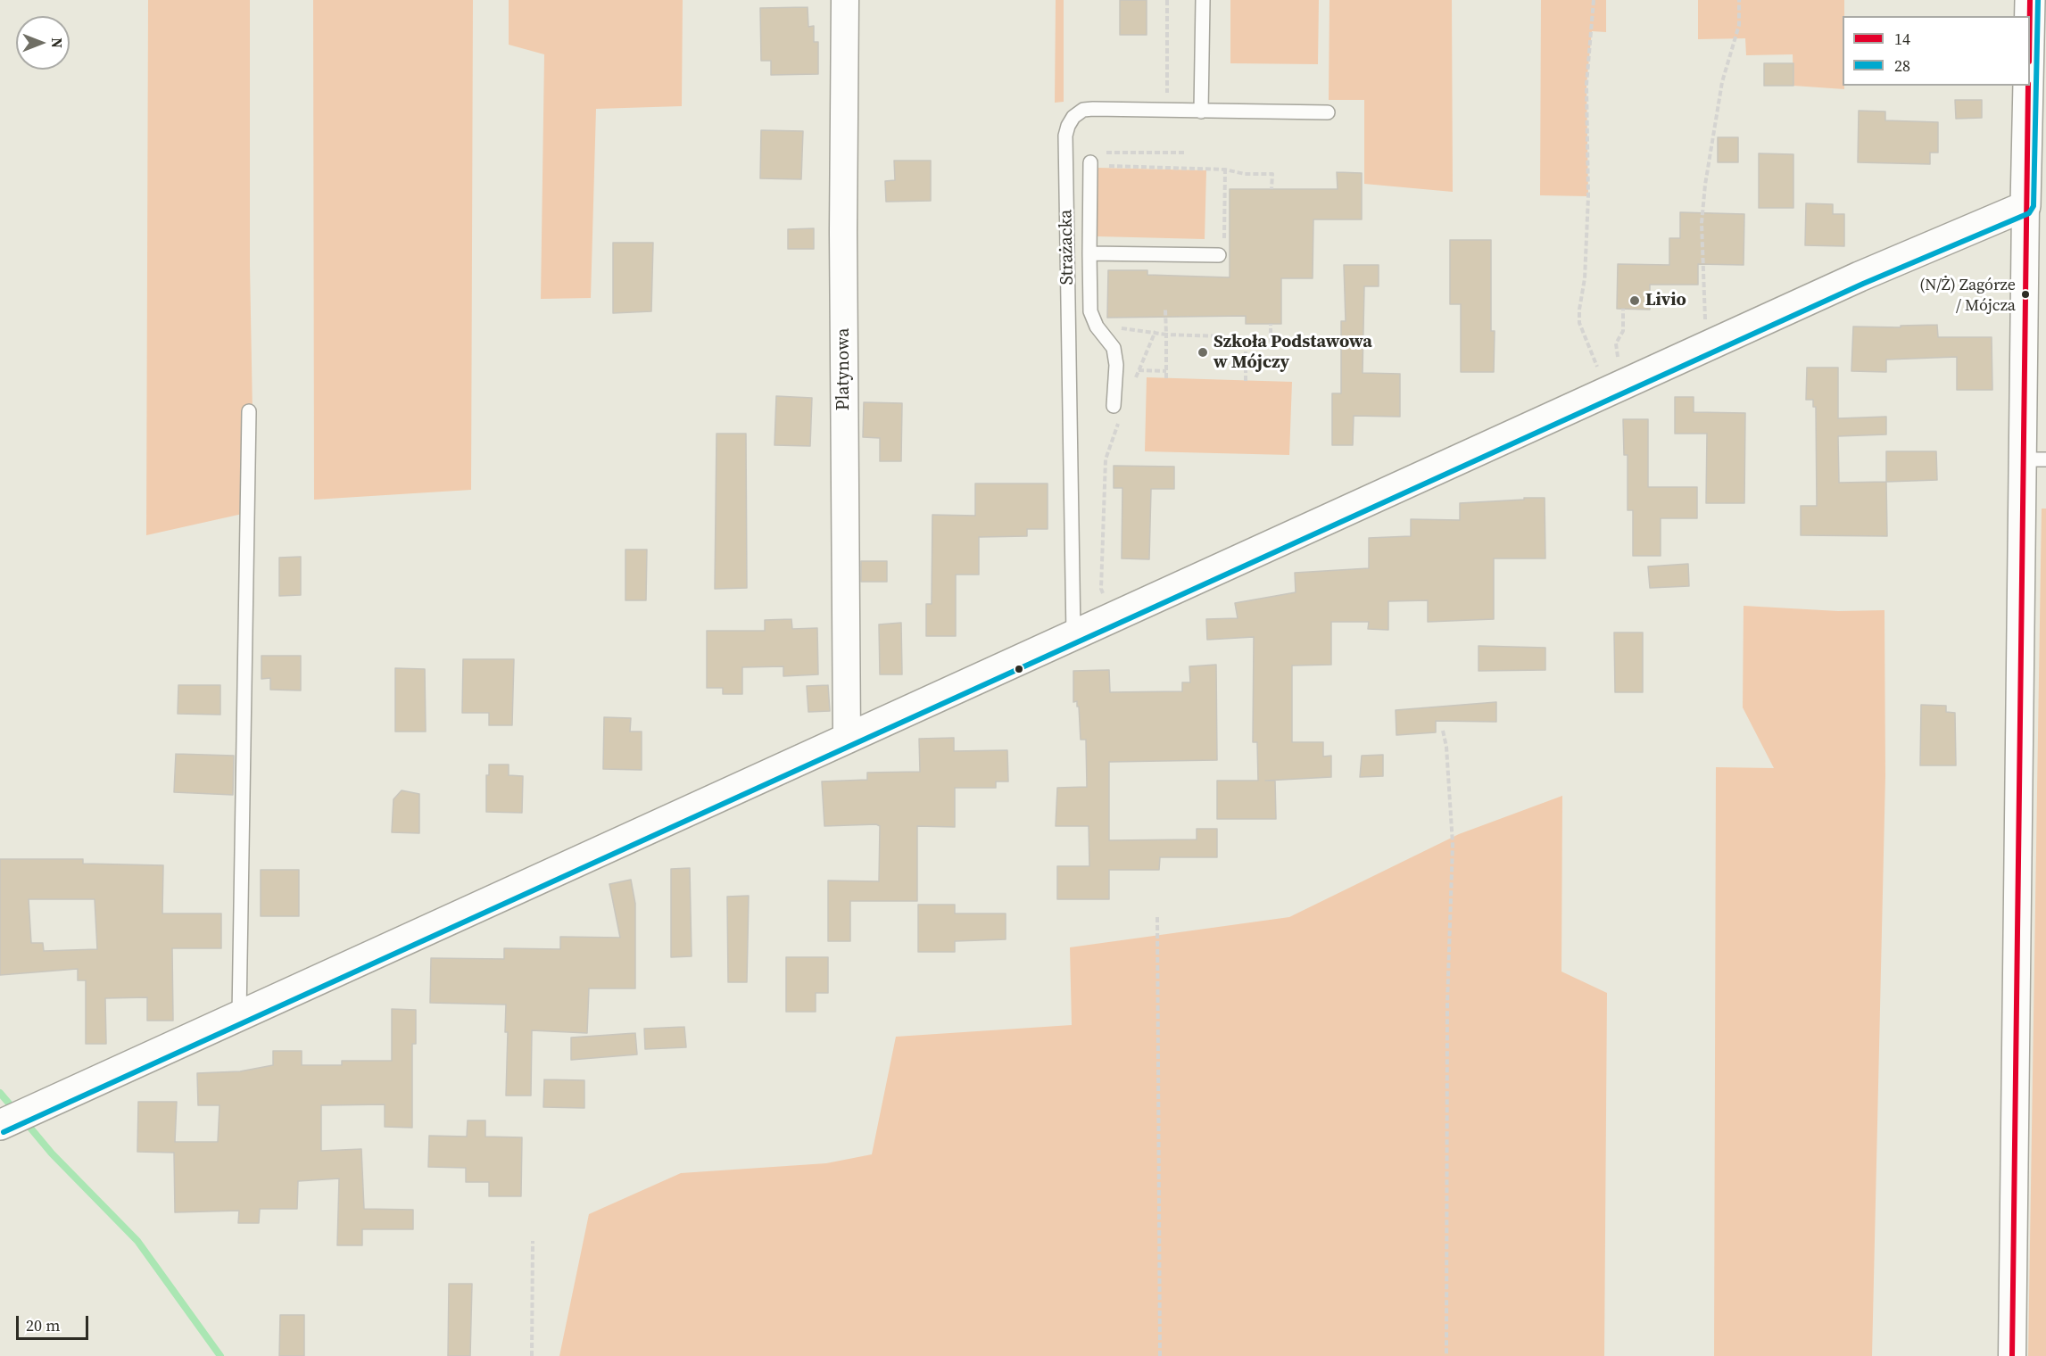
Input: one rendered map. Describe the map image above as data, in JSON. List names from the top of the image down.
{
  "streets": {
    "street": ["Platynowa"],
    "lane": ["Strażacka"]
  },
  "places": ["(N/Ż) Zagórze / Mójcza", "Livio", "Szkoła Podstawowa w Mójczy"],
  "lines": ["transit line 14", "transit line 28"],
  "legend": ["14", "28"],
  "scale_bar": "20 m",
  "north": "right"
}
